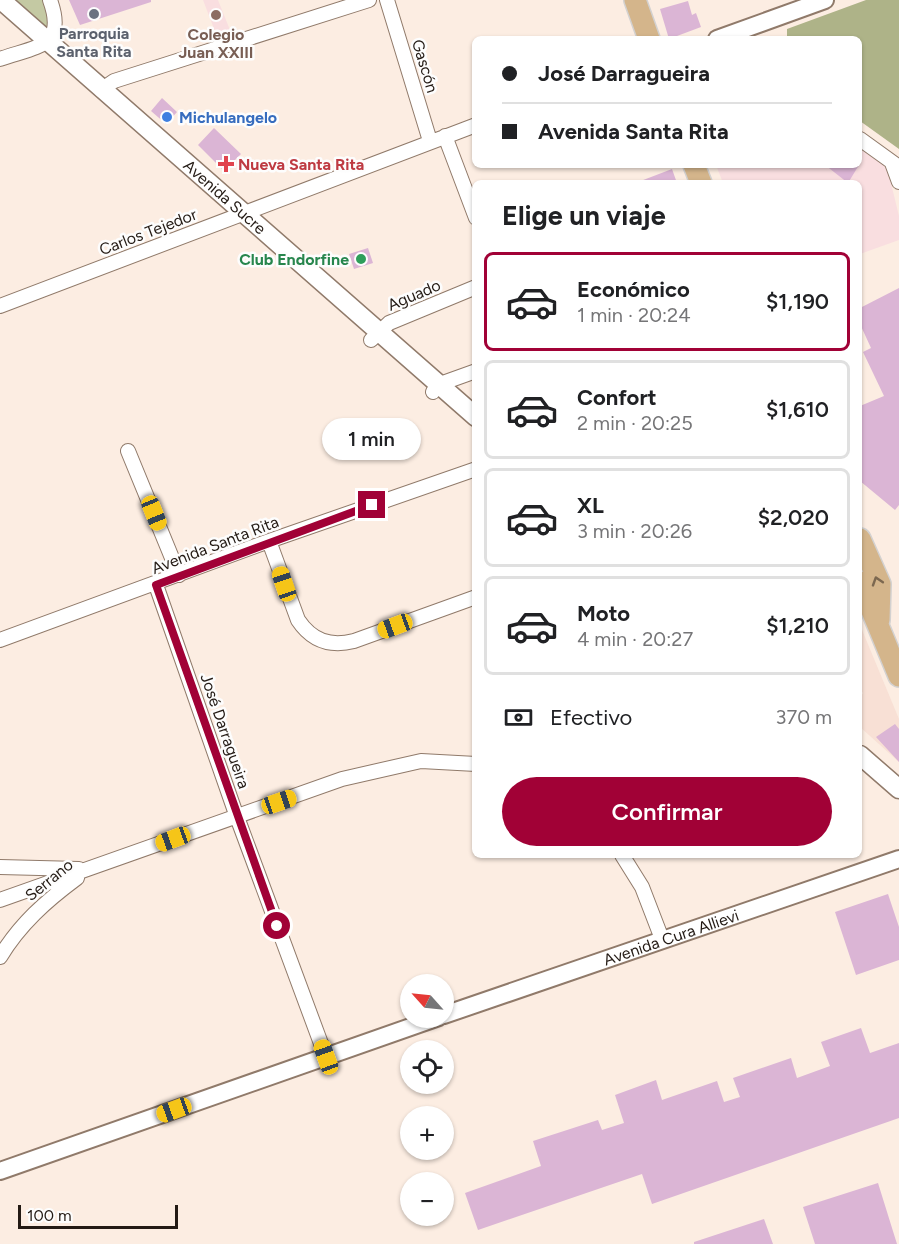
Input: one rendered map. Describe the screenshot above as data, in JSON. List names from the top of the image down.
{
  "streets": {
    "main road": ["Avenida Sucre"],
    "street": [
      "Gascón",
      "Carlos Tejedor",
      "Aguado",
      "Avenida Santa Rita",
      "José Darragueira",
      "Serrano",
      "Avenida Cura Allievi"
    ]
  },
  "crossings": [
    ["Gascón", "Carlos Tejedor"],
    ["Avenida Sucre", "Carlos Tejedor"],
    ["Avenida Sucre", "Aguado"],
    ["Avenida Santa Rita", "José Darragueira"]
  ],
  "places": {
    "other": [
      "Parroquia Santa Rita",
      "Colegio Juan XXIII",
      "Michulangelo",
      "Club Endorfine"
    ],
    "health": ["Nueva Santa Rita"]
  },
  "scale_bar": "100 m",
  "north": "top left",
  "page": {
    "banner": ["José Darragueira", "Avenida Santa Rita"],
    "heading": "Elige un viaje",
    "list": [
      {
        "name": "Económico",
        "note": "1 min · 20:24",
        "value": "$1,190"
      },
      {
        "name": "Confort",
        "note": "2 min · 20:25",
        "value": "$1,610"
      },
      {
        "name": "XL",
        "note": "3 min · 20:26",
        "value": "$2,020"
      },
      {
        "name": "Moto",
        "note": "4 min · 20:27",
        "value": "$1,210"
      }
    ],
    "bubble": "1 min",
    "pay": ["Efectivo", "370 m"],
    "buttons": "Confirmar",
    "map_buttons": ["+", "−"],
    "scale": "100 m"
  }
}
